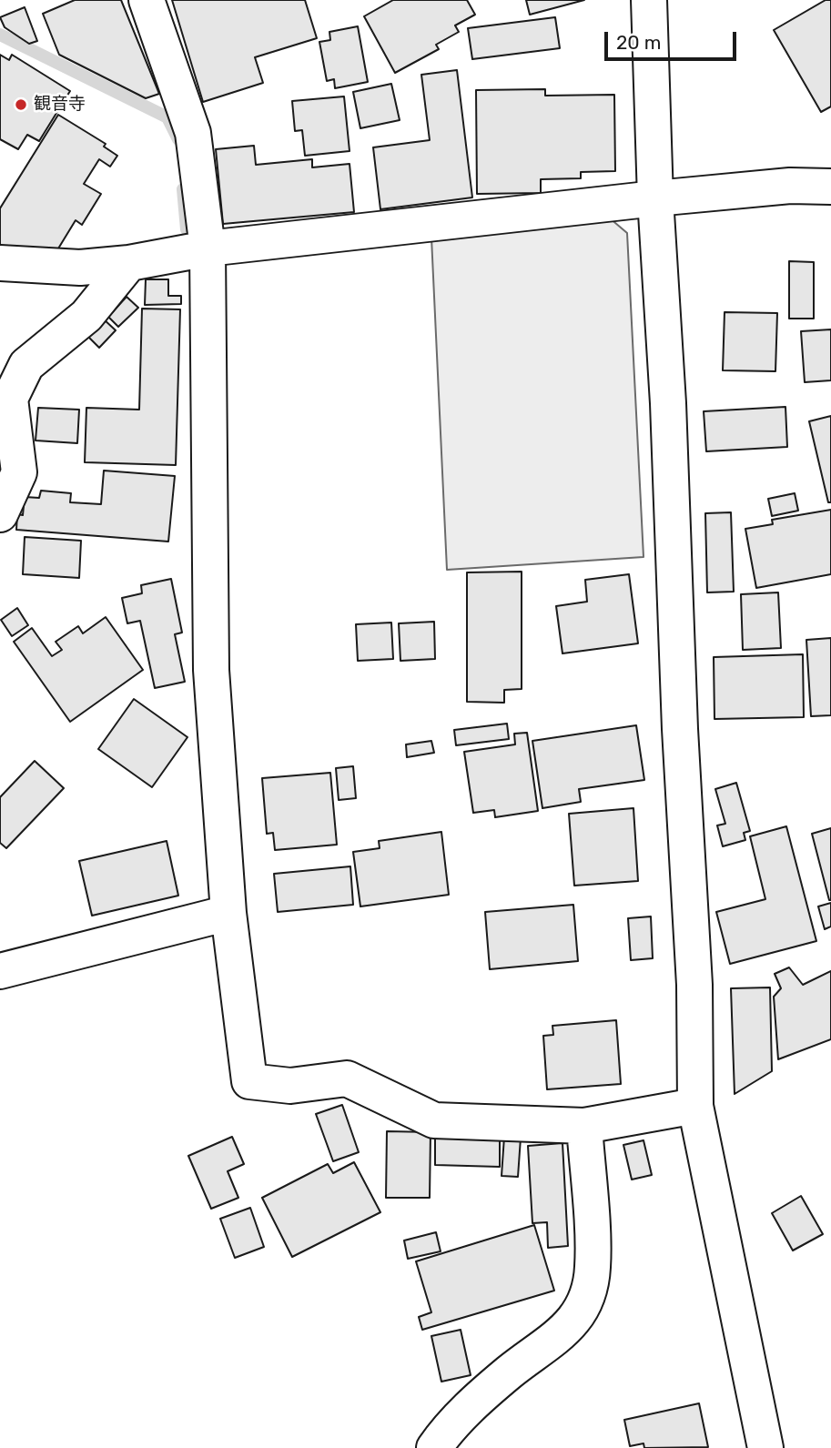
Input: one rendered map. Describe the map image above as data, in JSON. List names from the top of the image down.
{
  "places": ["観音寺"],
  "scale_bar": "20 m"
}
